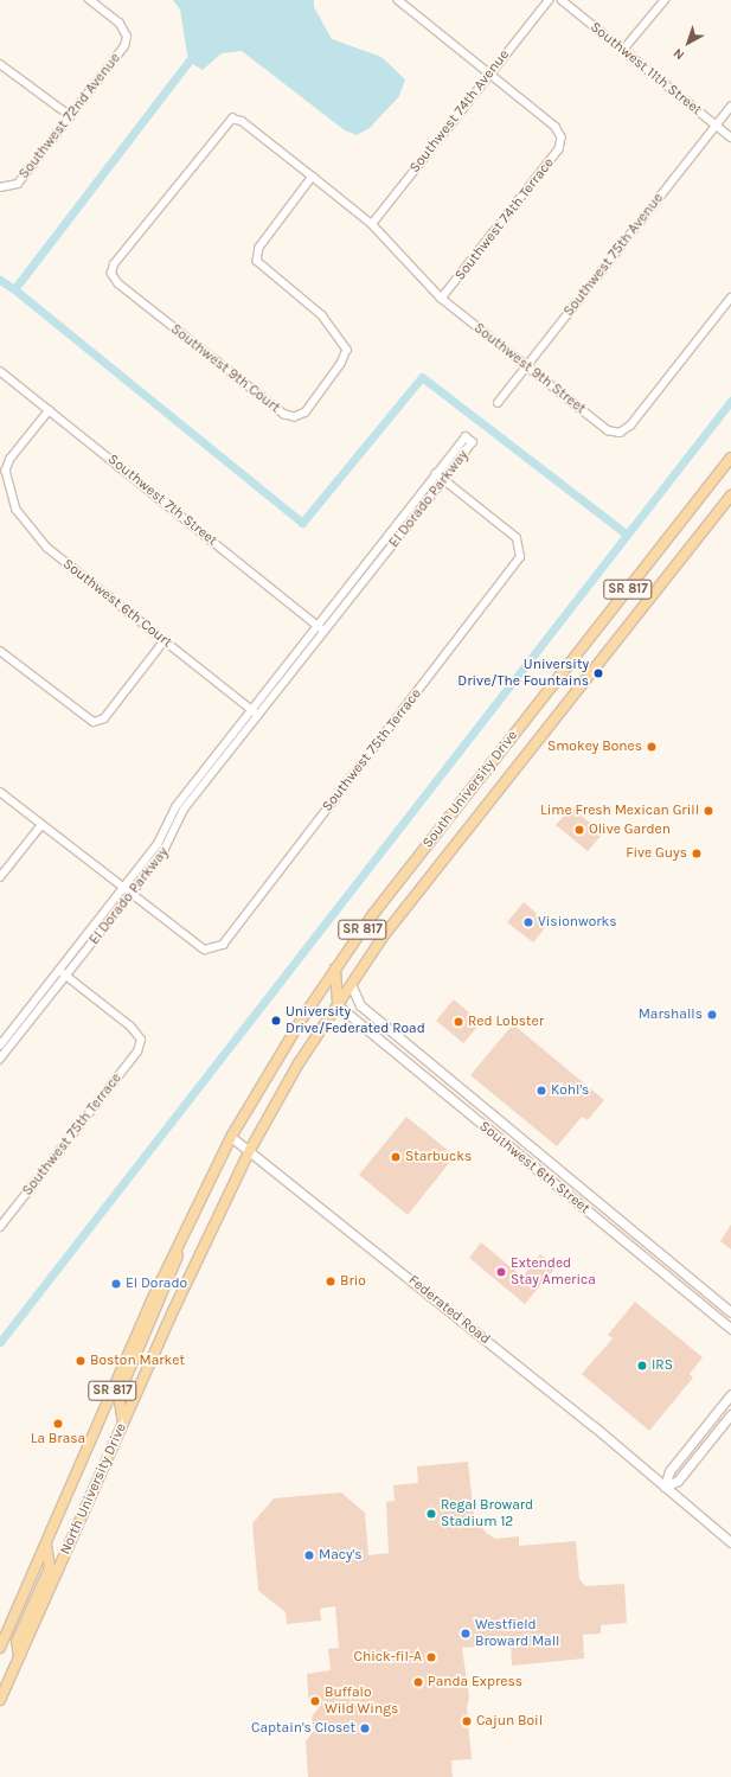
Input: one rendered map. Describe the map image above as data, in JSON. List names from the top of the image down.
{
  "streets": {
    "main road": ["SR 817", "South University Drive", "North University Drive"],
    "street": [
      "Southwest 11th Street",
      "Southwest 74th Avenue",
      "Southwest 72nd Avenue",
      "Southwest 74th Terrace",
      "Southwest 75th Avenue",
      "Southwest 9th Court",
      "Southwest 9th Street",
      "El Dorado Parkway",
      "Southwest 7th Street",
      "Southwest 6th Court",
      "Southwest 75th Terrace",
      "Southwest 6th Street",
      "Federated Road"
    ]
  },
  "crossings": [
    ["Southwest 11th Street", "Southwest 75th Avenue"],
    ["Southwest 74th Avenue", "Southwest 74th Terrace"],
    ["Southwest 74th Avenue", "Southwest 9th Street"],
    ["Southwest 74th Terrace", "Southwest 9th Street"],
    ["Southwest 75th Avenue", "Southwest 9th Street"],
    ["El Dorado Parkway", "Southwest 7th Street"],
    ["El Dorado Parkway", "Southwest 6th Court"],
    ["El Dorado Parkway", "Southwest 75th Terrace"],
    ["Southwest 7th Street", "Southwest 6th Court"],
    ["South University Drive", "Southwest 6th Street"],
    ["South University Drive", "Federated Road"],
    ["South University Drive", "North University Drive"],
    ["Federated Road", "North University Drive"]
  ],
  "places": [
    "University Drive/The Fountains",
    "Smokey Bones",
    "Lime Fresh Mexican Grill",
    "Olive Garden",
    "Five Guys",
    "Visionworks",
    "Marshalls",
    "University Drive/Federated Road",
    "Red Lobster",
    "Kohl's",
    "Starbucks",
    "Extended Stay America",
    "Brio",
    "El Dorado",
    "Boston Market",
    "IRS",
    "La Brasa",
    "Regal Broward Stadium 12",
    "Macy's",
    "Westfield Broward Mall",
    "Chick-fil-A",
    "Panda Express",
    "Buffalo Wild Wings",
    "Cajun Boil",
    "Captain's Closet"
  ],
  "north": "bottom left"
}
